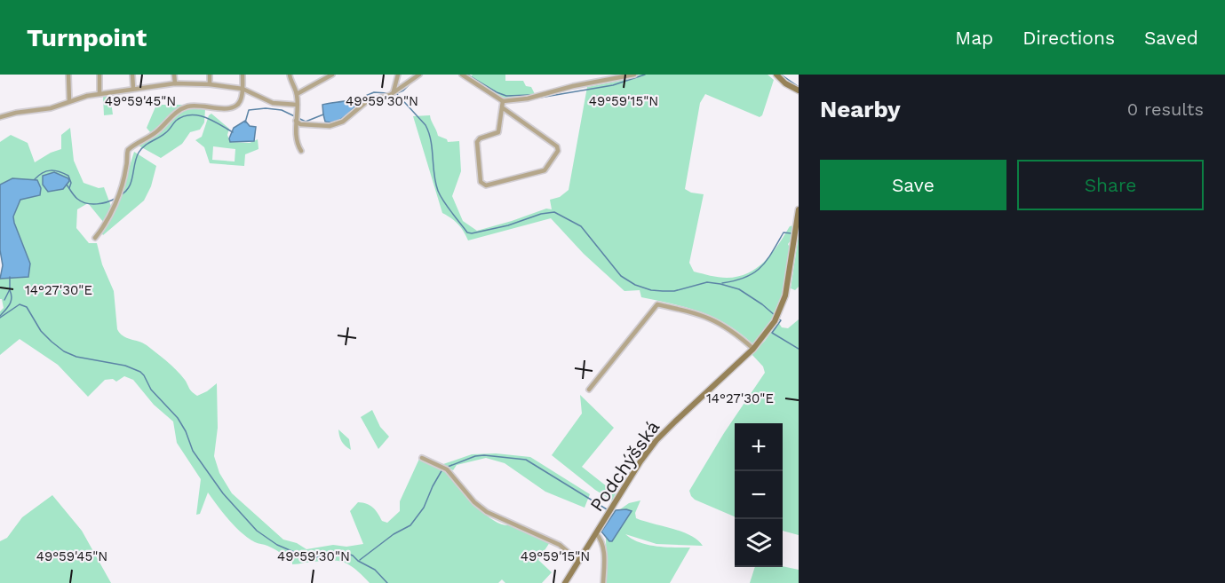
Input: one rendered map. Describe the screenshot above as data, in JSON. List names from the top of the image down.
{
  "streets": {
    "street": ["Podchýšská"]
  },
  "page": {
    "header": "Turnpoint",
    "nav": ["Map", "Directions", "Saved"],
    "heading": ["Nearby", "0 results"],
    "buttons": ["Save", "Share"],
    "map_buttons": ["+", "−"]
  },
  "coordinates": [
    "49°59'45\"N",
    "49°59'30\"N",
    "49°59'15\"N",
    "14°27'30\"E"
  ]
}
